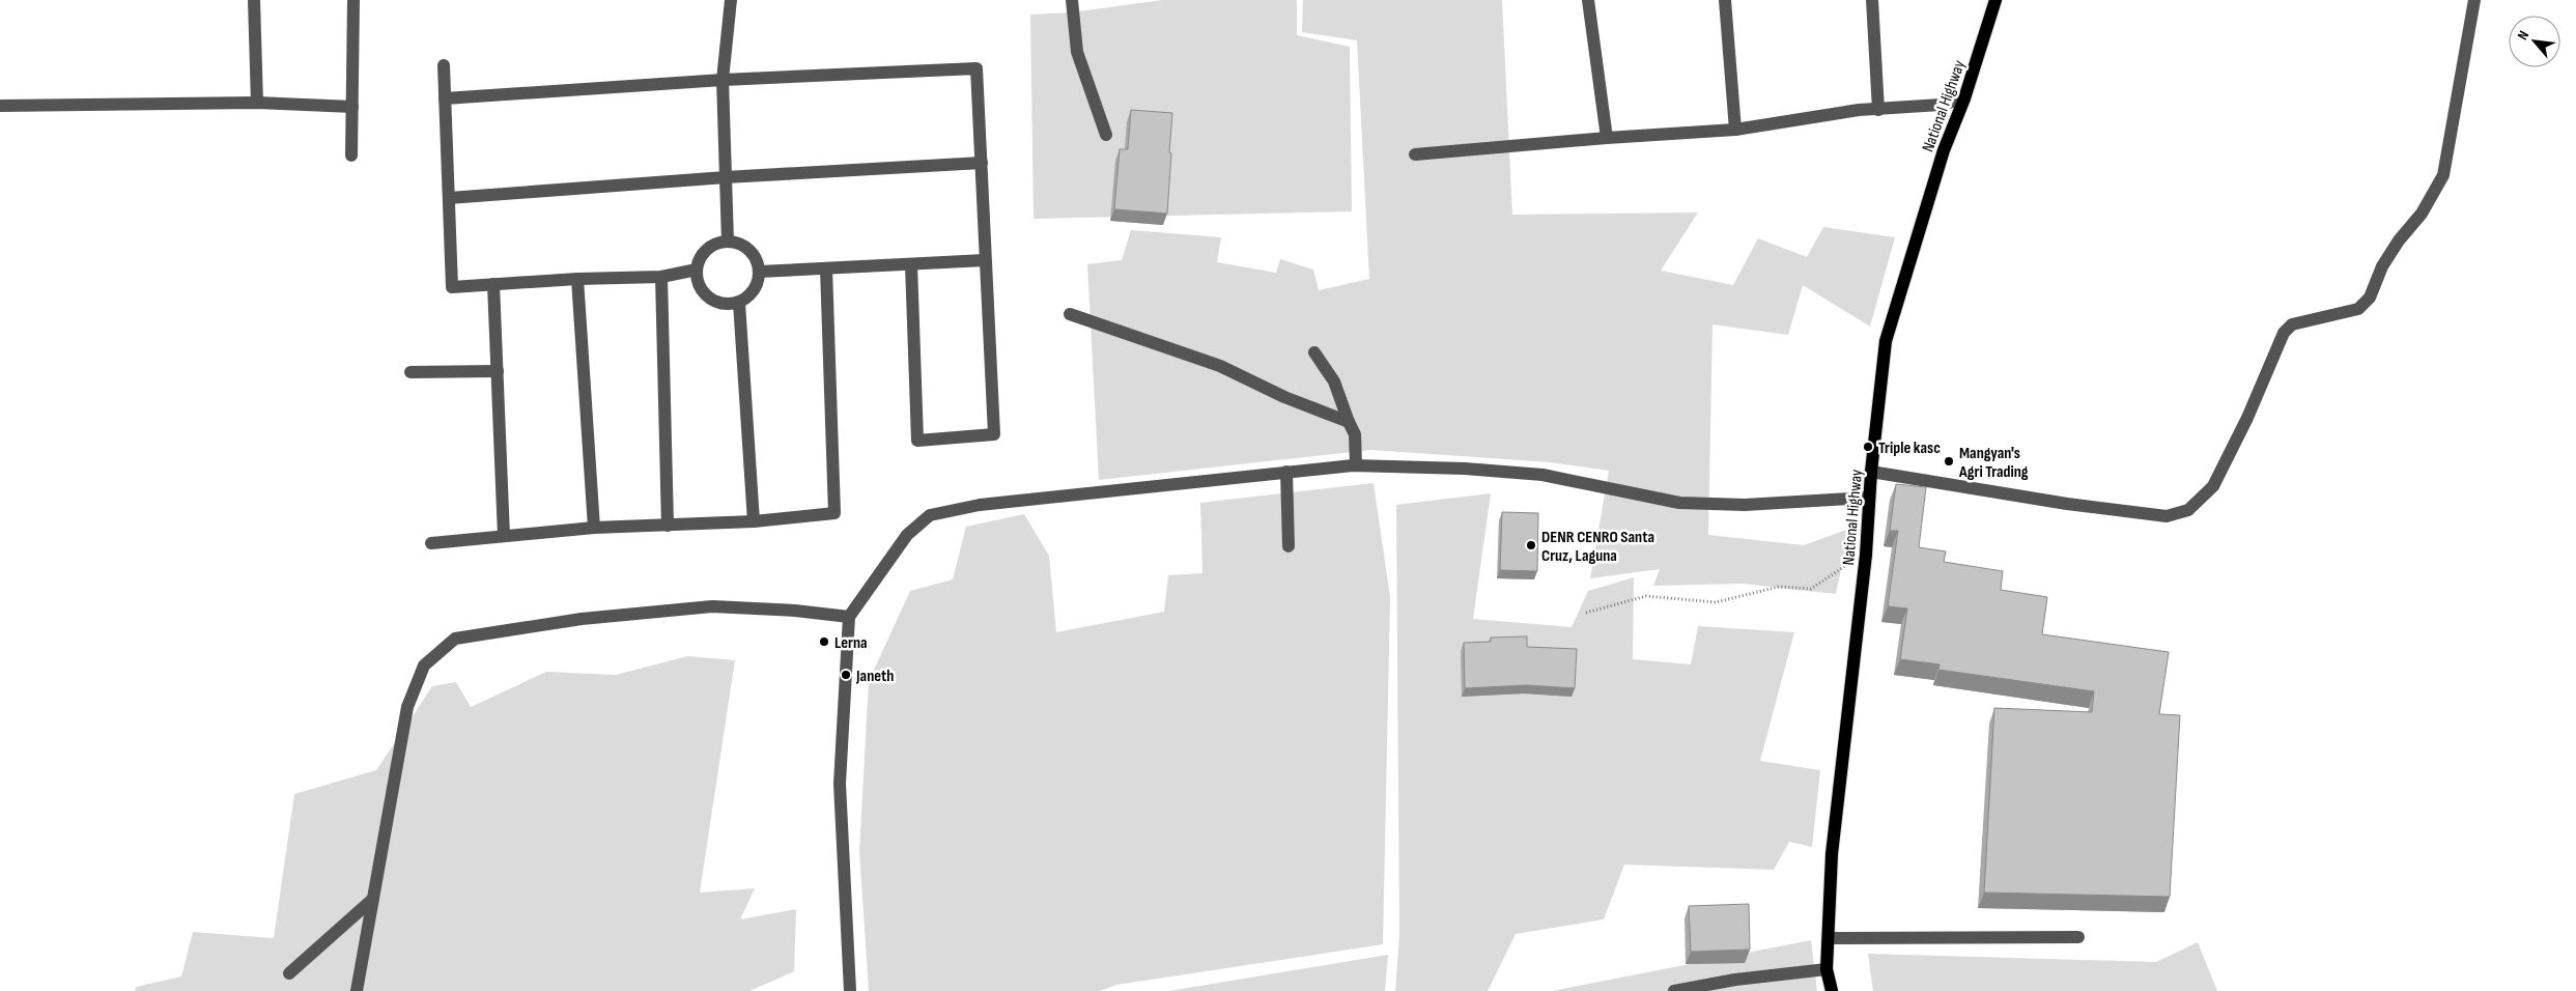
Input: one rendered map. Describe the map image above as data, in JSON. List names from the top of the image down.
{
  "streets": {
    "main road": ["National Highway"]
  },
  "places": [
    "Triple kasc",
    "Mangyan's Agri Trading",
    "DENR CENRO Santa Cruz, Laguna",
    "Lerna",
    "Janeth"
  ],
  "north": "top left"
}
